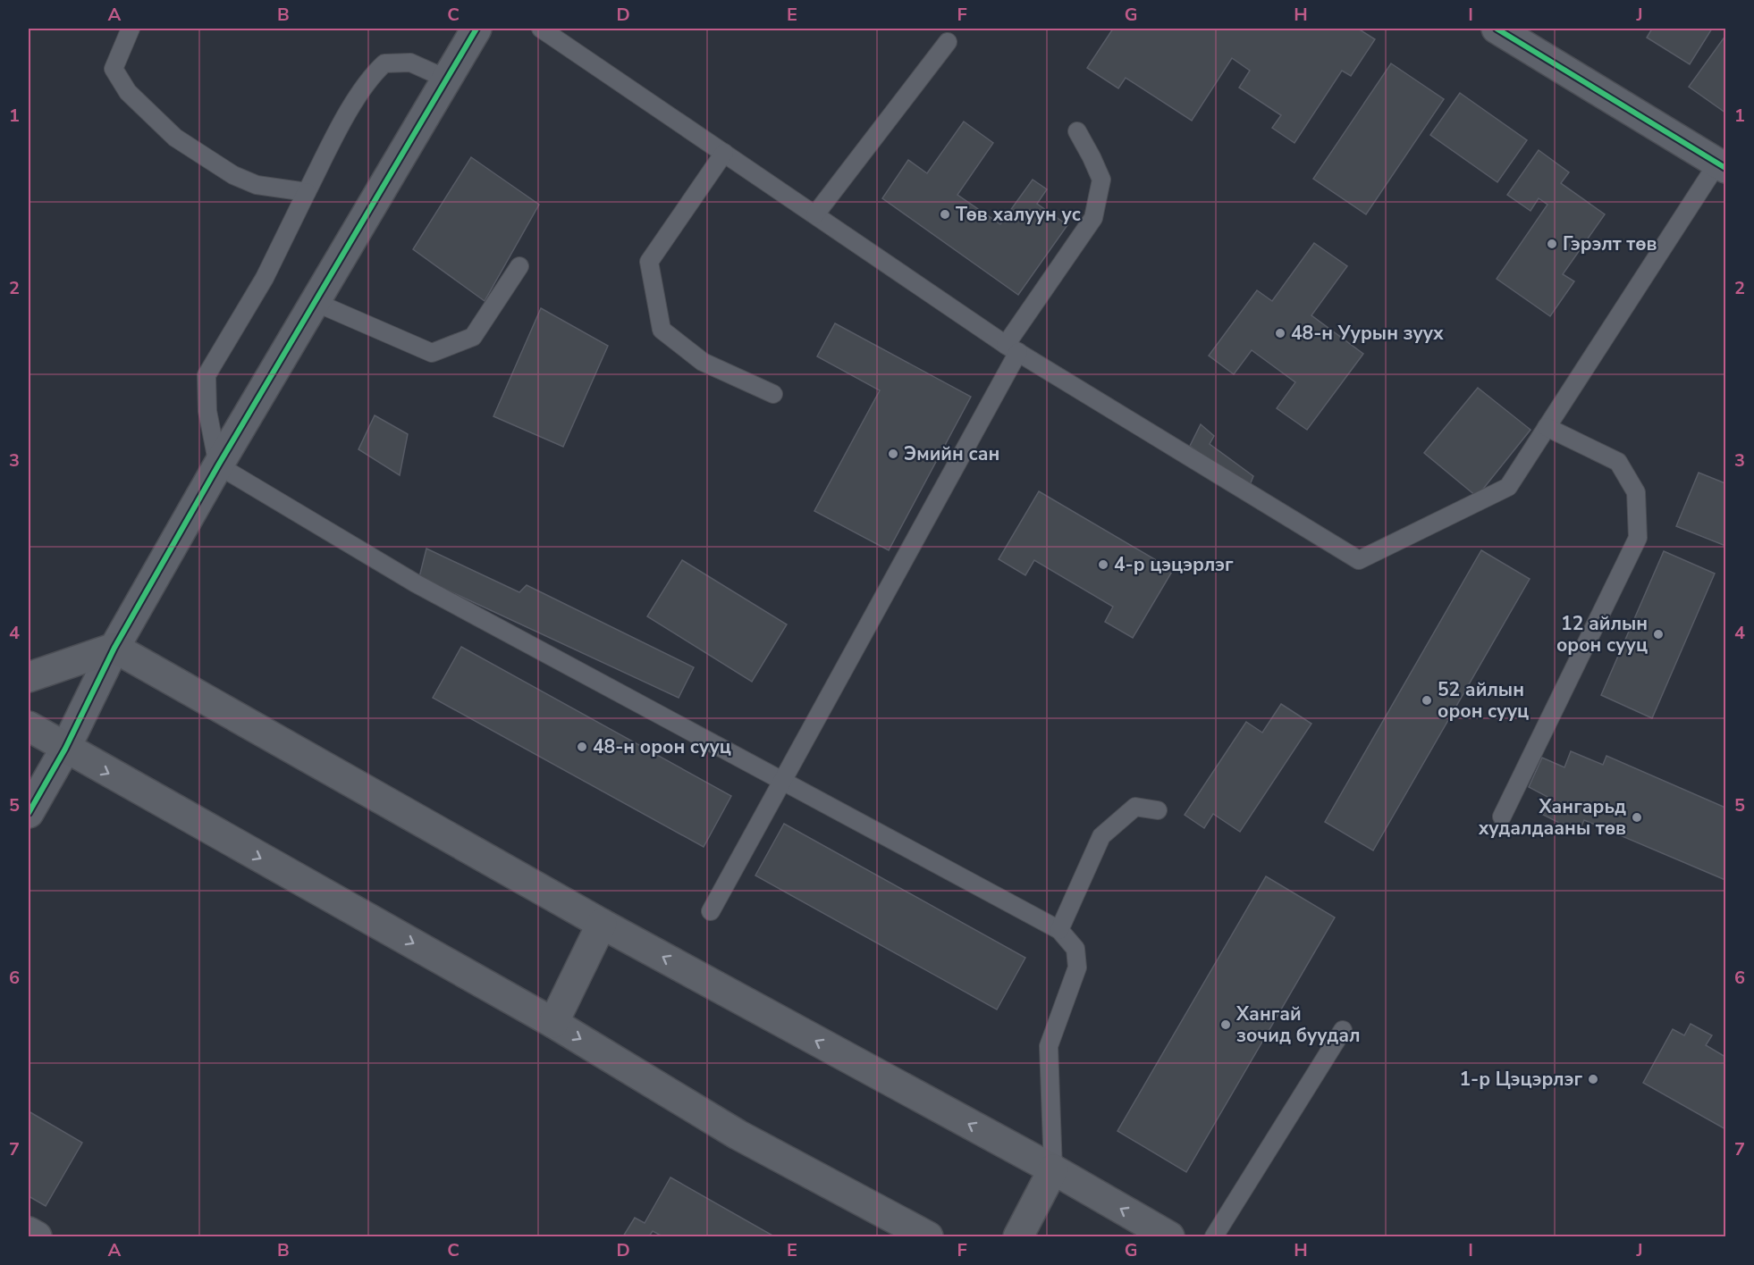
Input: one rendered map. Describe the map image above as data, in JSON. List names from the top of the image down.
{
  "places": [
    "Төв халуун ус",
    "Гэрэлт төв",
    "48-н Уурын зуух",
    "Эмийн сан",
    "4-р цэцэрлэг",
    "12 айлын орон сууц",
    "52 айлын орон сууц",
    "48-н орон сууц",
    "Хангарьд худалдааны төв",
    "Хангай зочид буудал",
    "1-р Цэцэрлэг"
  ],
  "grid": {
    "columns": [
      "A",
      "B",
      "C",
      "D",
      "E",
      "F",
      "G",
      "H",
      "I",
      "J"
    ],
    "rows": [
      "1",
      "2",
      "3",
      "4",
      "5",
      "6",
      "7"
    ]
  }
}
